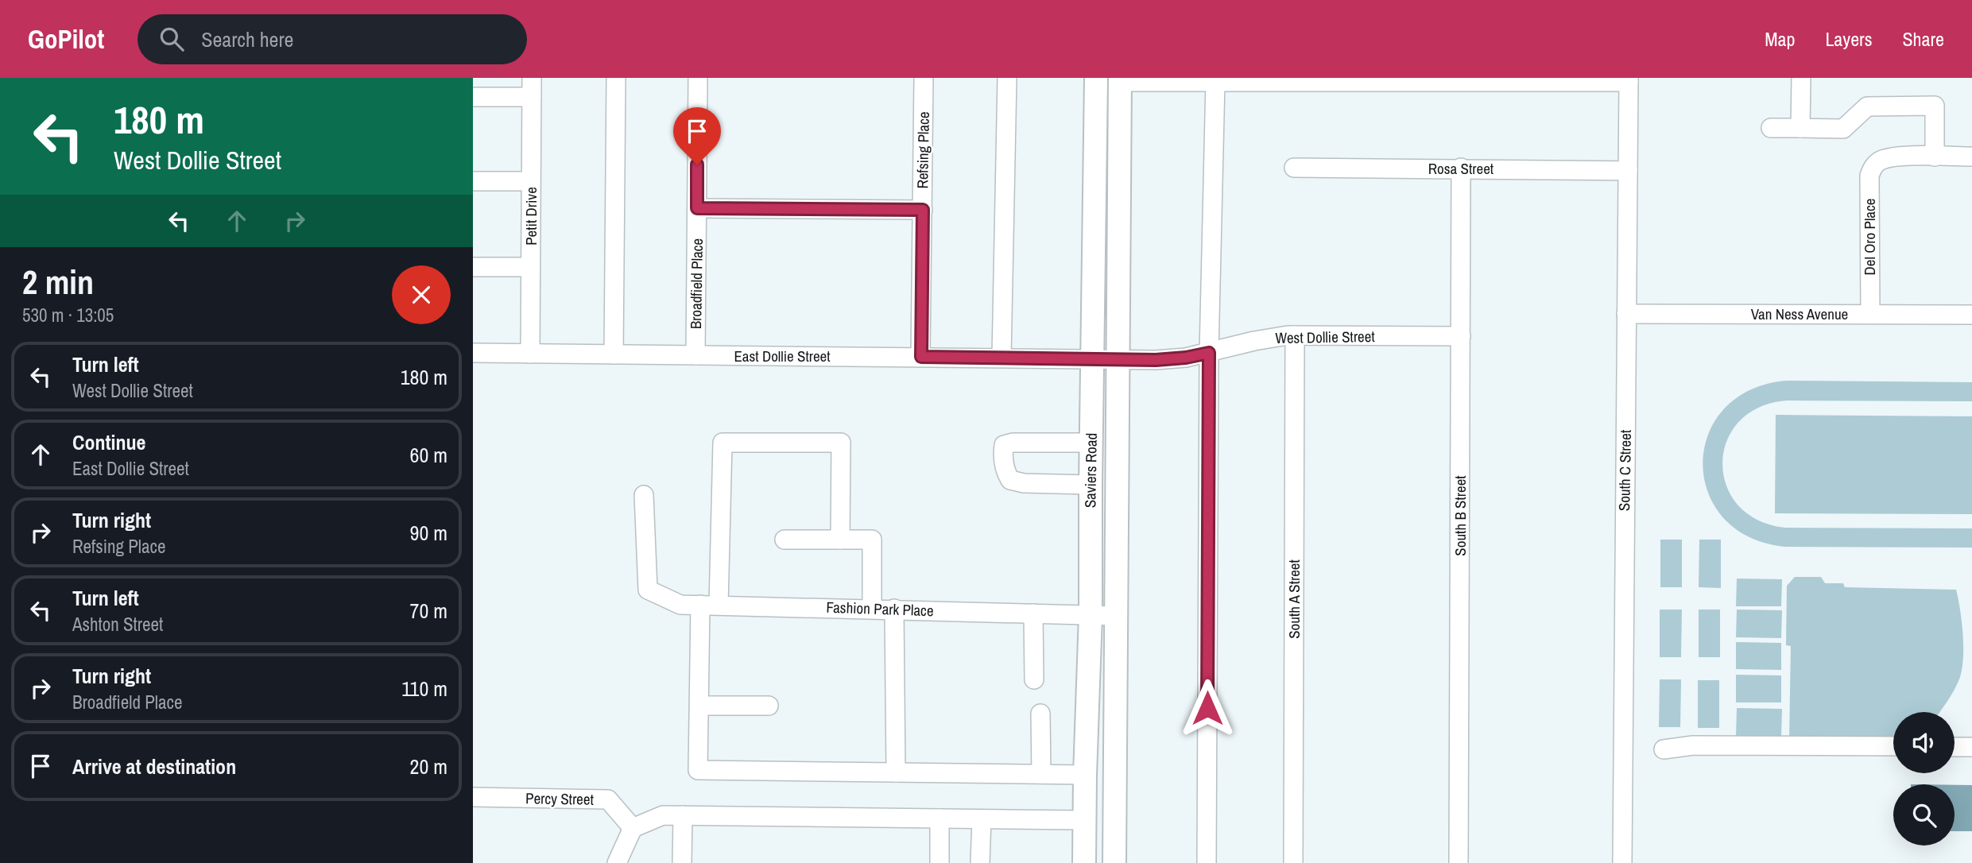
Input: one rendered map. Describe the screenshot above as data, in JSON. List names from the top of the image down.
{
  "streets": {
    "main road": ["Saviers Road"],
    "street": [
      "Refsing Place",
      "Rosa Street",
      "Petit Drive",
      "Del Oro Place",
      "Broadfield Place",
      "Van Ness Avenue",
      "West Dollie Street",
      "East Dollie Street",
      "South C Street",
      "South B Street",
      "South A Street",
      "Fashion Park Place",
      "Percy Street"
    ]
  },
  "crossings": [
    ["Refsing Place", "East Dollie Street"],
    ["Rosa Street", "South C Street"],
    ["Rosa Street", "South B Street"],
    ["Petit Drive", "East Dollie Street"],
    ["Del Oro Place", "Van Ness Avenue"],
    ["Broadfield Place", "East Dollie Street"],
    ["Van Ness Avenue", "South C Street"],
    ["West Dollie Street", "East Dollie Street"],
    ["West Dollie Street", "Saviers Road"],
    ["West Dollie Street", "South B Street"],
    ["West Dollie Street", "South A Street"],
    ["East Dollie Street", "Saviers Road"],
    ["Saviers Road", "Fashion Park Place"]
  ],
  "page": {
    "header": "GoPilot",
    "search": "Search here",
    "nav": ["Map", "Layers", "Share"],
    "turn": ["180 m", "West Dollie Street"],
    "heading": ["2 min", "530 m · 13:05"],
    "list": [
      {
        "name": "Turn left",
        "note": "West Dollie Street",
        "value": "180 m"
      },
      {
        "name": "Continue",
        "note": "East Dollie Street",
        "value": "60 m"
      },
      {
        "name": "Turn right",
        "note": "Refsing Place",
        "value": "90 m"
      },
      {
        "name": "Turn left",
        "note": "Ashton Street",
        "value": "70 m"
      },
      {
        "name": "Turn right",
        "note": "Broadfield Place",
        "value": "110 m"
      },
      {
        "name": "Arrive at destination",
        "value": "20 m"
      }
    ]
  }
}
